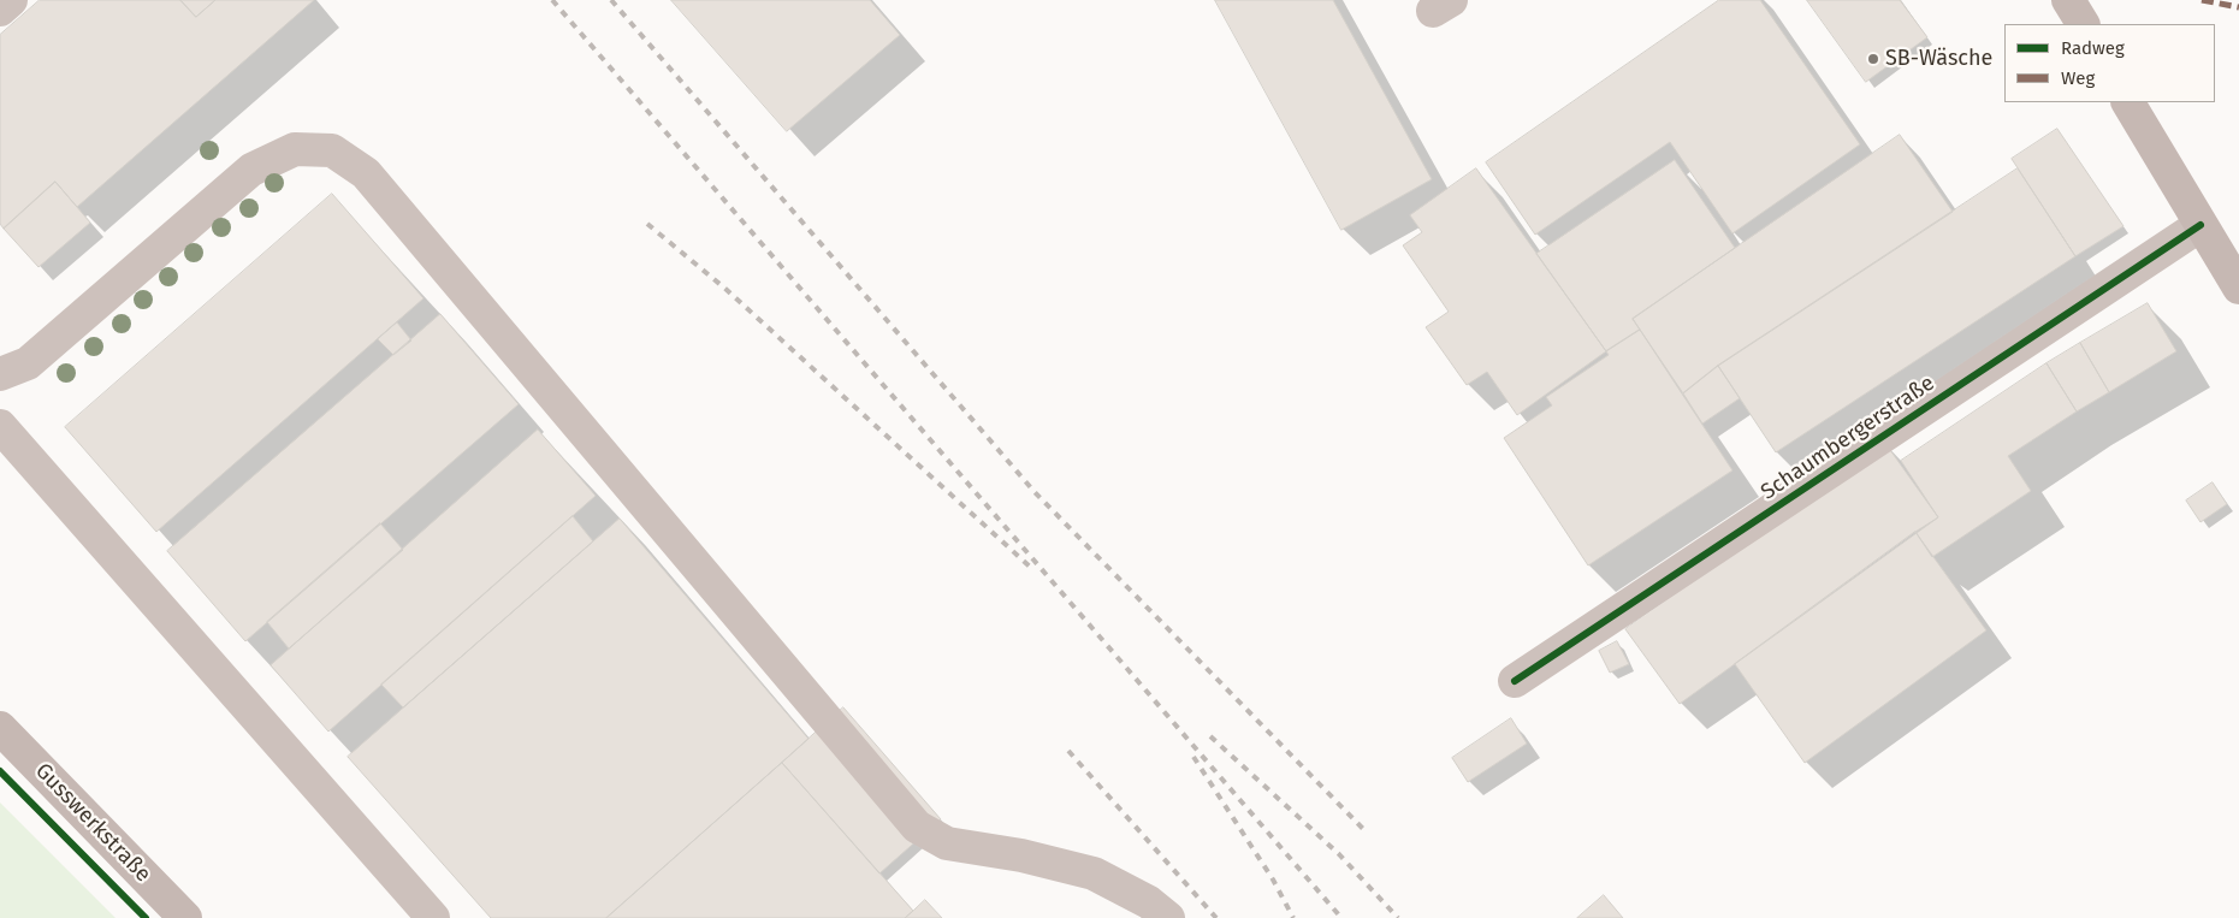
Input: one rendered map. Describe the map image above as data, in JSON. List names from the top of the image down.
{
  "streets": {
    "main road": ["Gusswerkstraße"],
    "street": ["Schaumbergerstraße"]
  },
  "places": ["SB-Wäsche"],
  "legend": ["Radweg", "Weg"]
}
